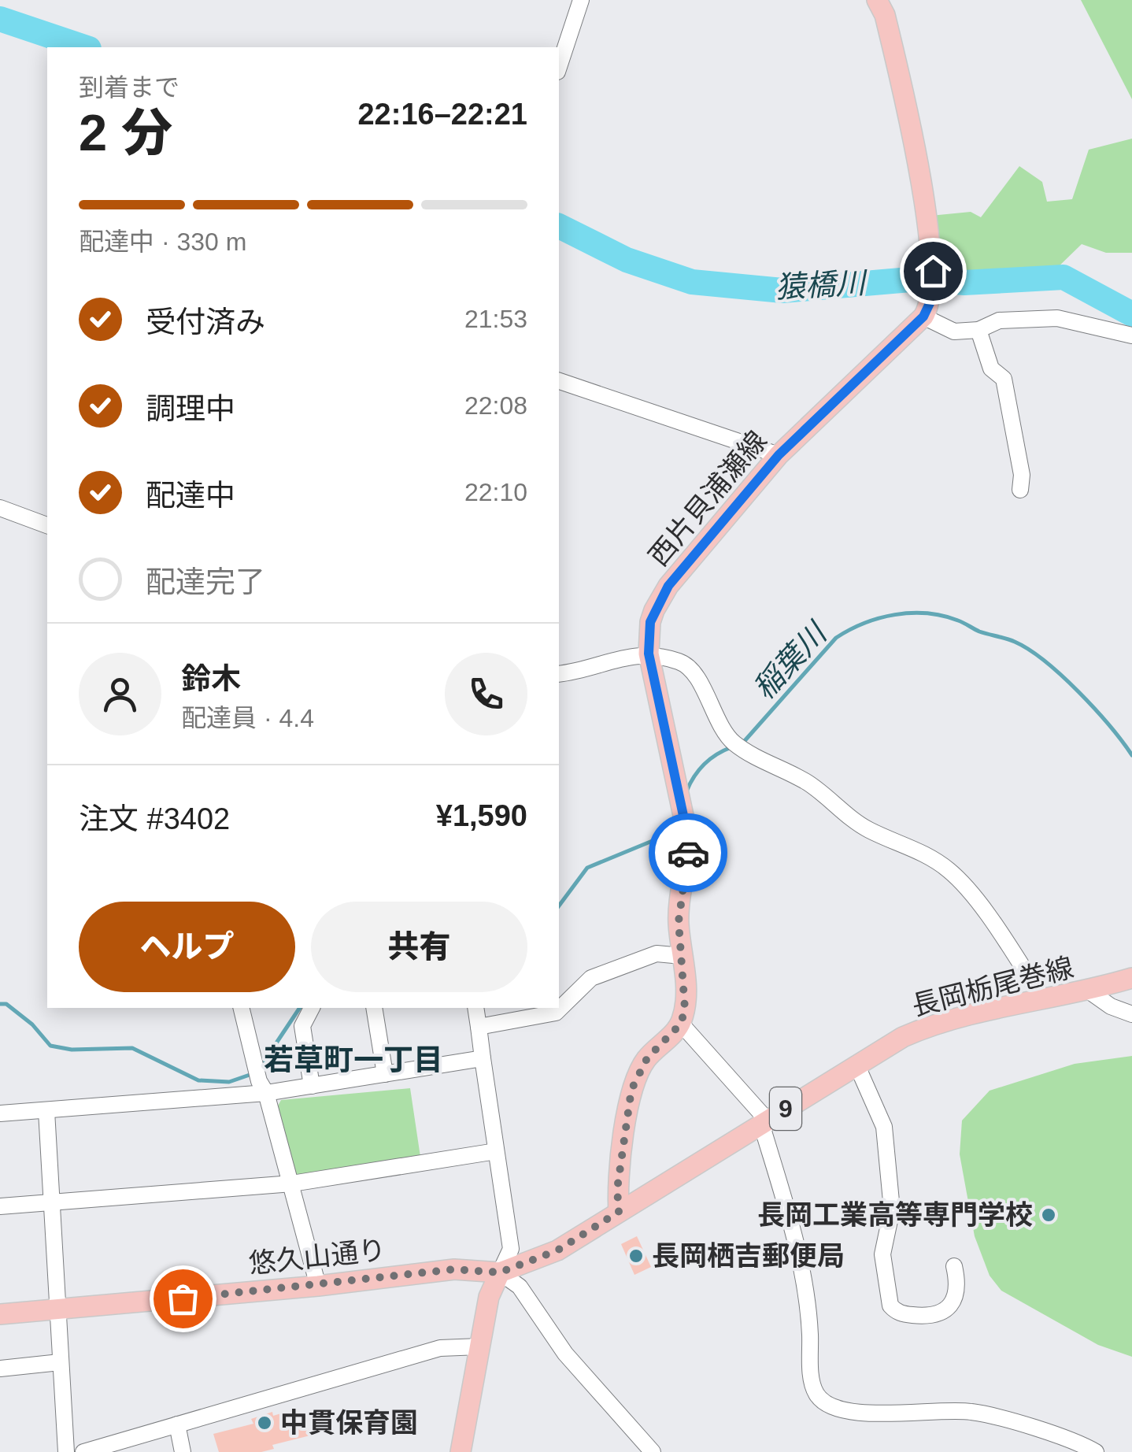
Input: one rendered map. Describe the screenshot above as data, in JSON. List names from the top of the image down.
{
  "streets": {
    "main road": [
      "西片貝浦瀬線",
      "長岡栃尾巻線",
      "9",
      "悠久山通り"
    ]
  },
  "crossings": [
    ["長岡栃尾巻線", "悠久山通り"]
  ],
  "districts": ["若草町一丁目"],
  "water": ["猿橋川", "稲葉川"],
  "places": ["長岡工業高等専門学校", "長岡栖吉郵便局", "中貫保育園"],
  "page": {
    "heading": ["2 分", "到着まで", "22:16–22:21"],
    "panel": [
      "鈴木",
      "配達員 · 4.4",
      "注文 #3402",
      "¥1,590"
    ],
    "bar": "配達中 · 330 m",
    "list": [
      ["受付済み", "21:53"],
      ["調理中", "22:08"],
      ["配達中", "22:10"],
      "配達完了"
    ],
    "buttons": ["ヘルプ", "共有"]
  }
}
